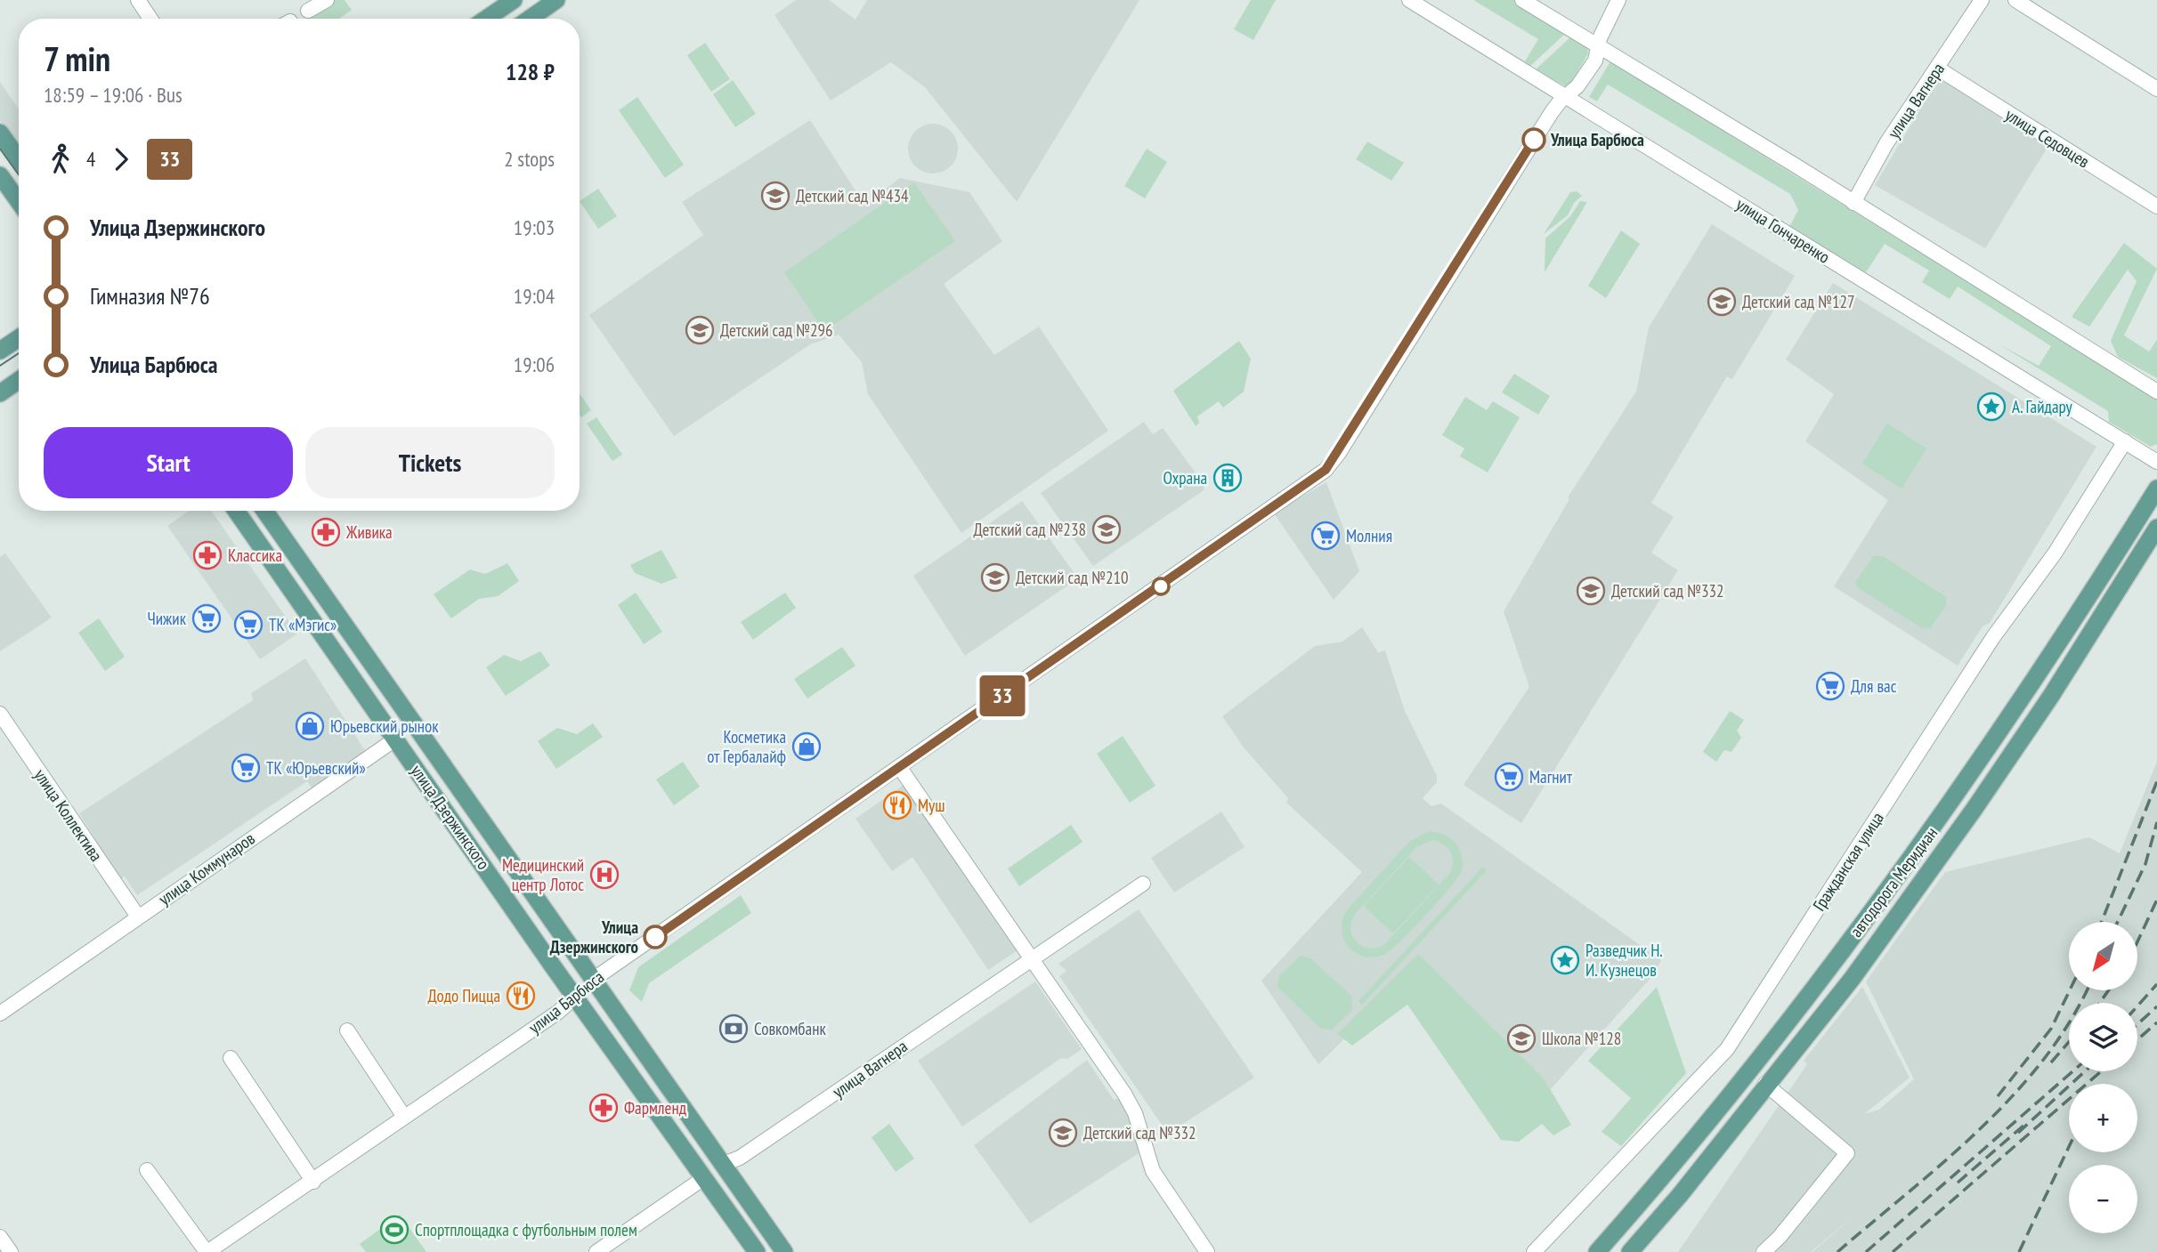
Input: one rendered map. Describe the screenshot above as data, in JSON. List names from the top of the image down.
{
  "streets": {
    "main road": [
      "улица Вагнера",
      "улица Дзержинского",
      "улица Коммунаров",
      "автодорога Меридиан",
      "улица Барбюса"
    ],
    "street": [
      "улица Седовцев",
      "улица Гончаренко",
      "улица Коллектива",
      "Гражданская улица"
    ]
  },
  "crossings": [
    ["улица Вагнера", "улица Седовцев"],
    ["улица Вагнера", "улица Дзержинского"],
    ["улица Гончаренко", "Гражданская улица"],
    ["улица Гончаренко", "улица Барбюса"],
    ["улица Коллектива", "улица Коммунаров"],
    ["улица Дзержинского", "улица Коммунаров"],
    ["улица Дзержинского", "улица Барбюса"]
  ],
  "places": {
    "other": ["Улица Барбюса", "Улица Дзержинского"],
    "school or university": [
      "Детский сад №434",
      "Детский сад №127",
      "Детский сад №296",
      "Детский сад №238",
      "Детский сад №210",
      "Детский сад №332",
      "Школа №128",
      "Детский cад №332"
    ],
    "place": ["А. Гайдару", "Разведчик Н. И. Кузнецов"],
    "building": ["Охрана"],
    "pharmacy": ["Живика", "Классика", "Фармленд"],
    "supermarket": [
      "Молния",
      "Чижик",
      "ТК «Мэгис»",
      "Для вас",
      "ТК «Юрьевский»",
      "Магнит"
    ],
    "shop": ["Юрьевский рынок", "Косметика от Гербалайф"],
    "restaurant": ["Муш", "Додо Пицца"],
    "hospital": ["Медицинский центр Лотос"],
    "bank": ["Совкомбанк"],
    "sports": ["Спортплощадка с футбольным полем"]
  },
  "lines": ["bus line 33"],
  "north": "bottom left",
  "page": {
    "on_map": "33",
    "heading": ["7 min", "18:59 – 19:06 · Bus", "128 ₽"],
    "legs": ["4", "33", "2 stops"],
    "list": [
      {
        "name": "Улица Дзержинского",
        "value": "19:03"
      },
      {
        "name": "Гимназия №76",
        "value": "19:04"
      },
      {
        "name": "Улица Барбюса",
        "value": "19:06"
      }
    ],
    "buttons": ["Start", "Tickets"],
    "map_buttons": ["+", "−"]
  }
}
